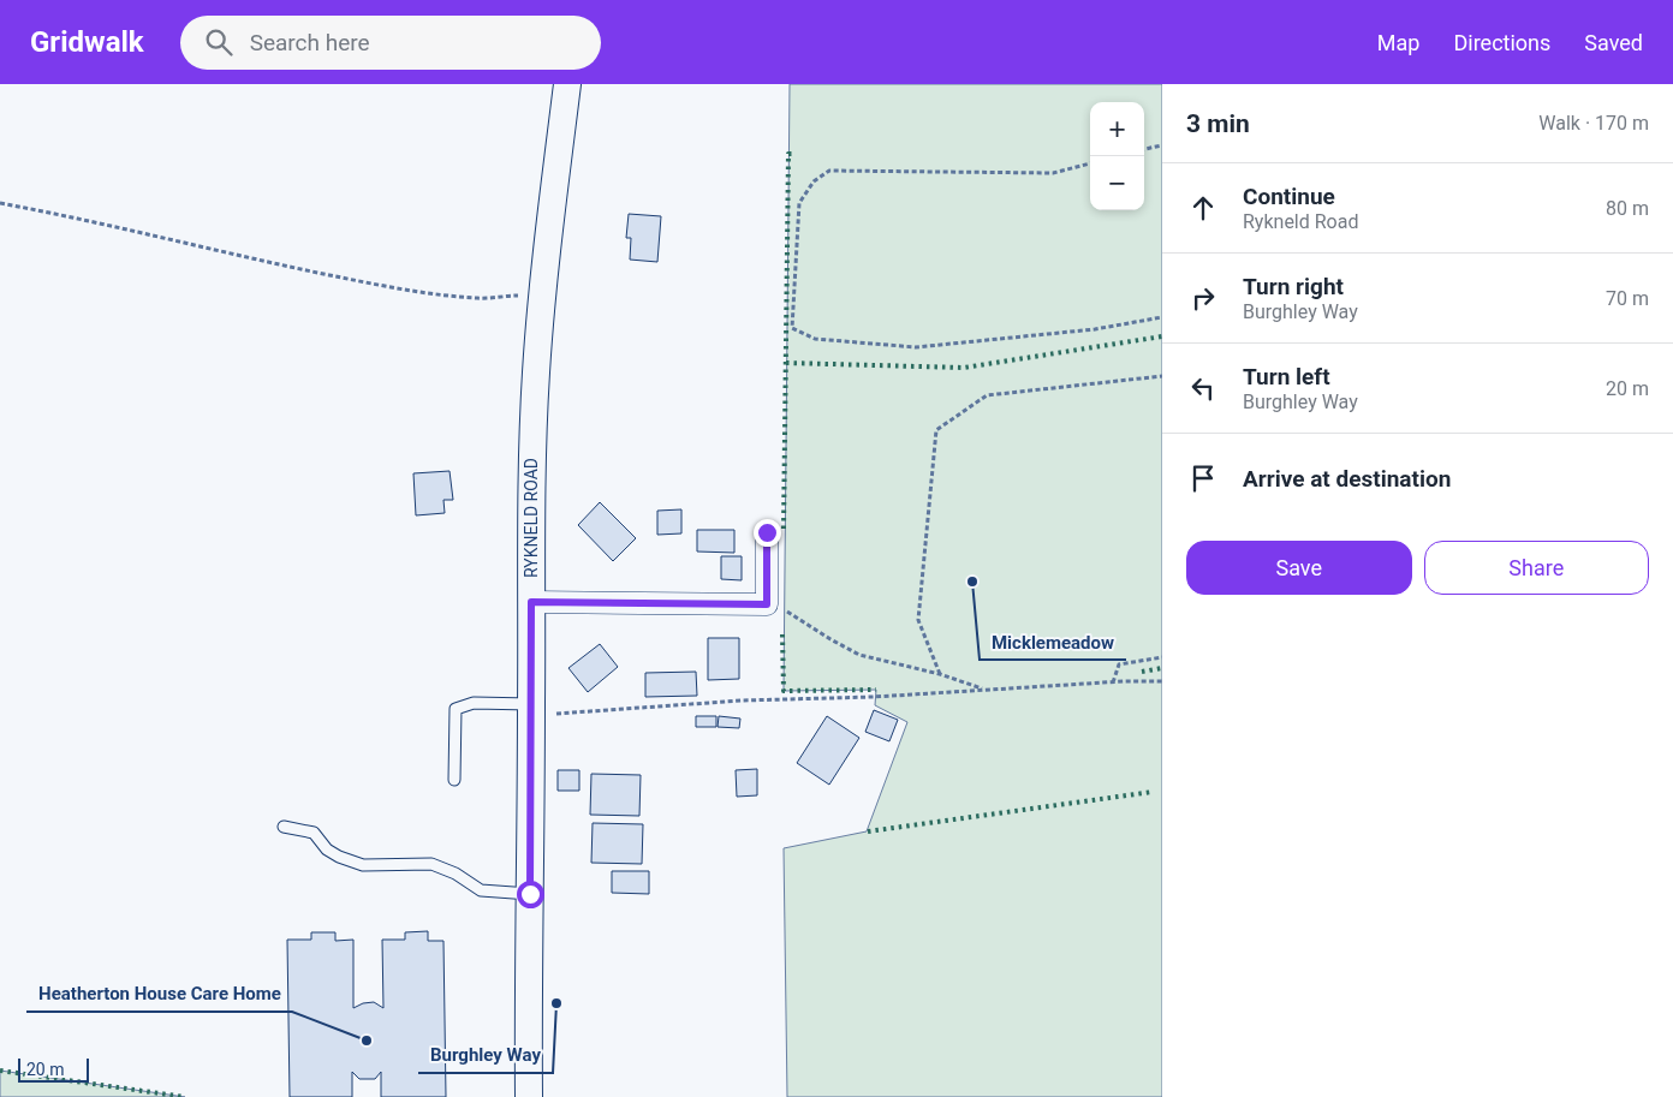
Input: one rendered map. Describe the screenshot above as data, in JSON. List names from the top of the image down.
{
  "streets": {
    "street": ["RYKNELD ROAD"]
  },
  "places": ["Micklemeadow", "Burghley Way", "Heatherton House Care Home"],
  "scale_bar": "20 m",
  "page": {
    "header": "Gridwalk",
    "search": "Search here",
    "nav": ["Map", "Directions", "Saved"],
    "heading": ["3 min", "Walk · 170 m"],
    "map_buttons": ["+", "−"],
    "list": [
      ["Continue", "Rykneld Road", "80 m"],
      ["Turn right", "Burghley Way", "70 m"],
      ["Turn left", "Burghley Way", "20 m"],
      "Arrive at destination"
    ],
    "buttons": ["Save", "Share"],
    "scale": "20 m"
  }
}
